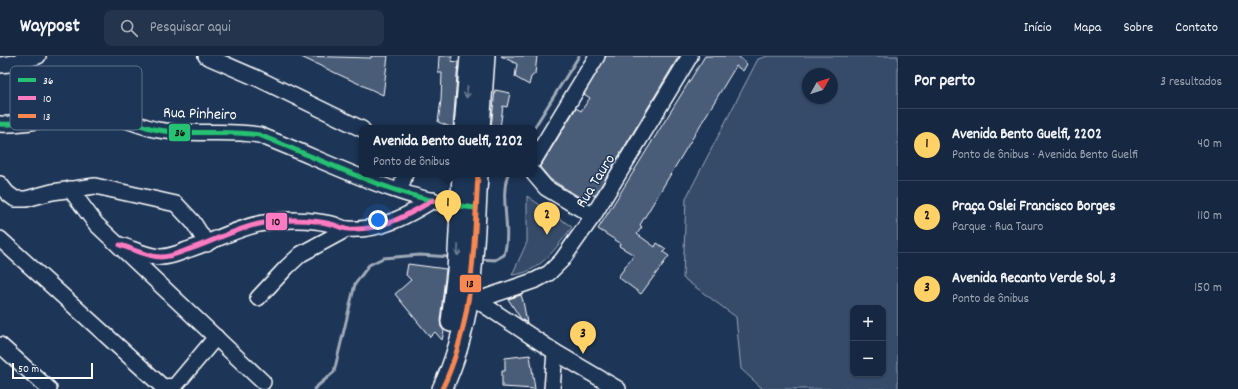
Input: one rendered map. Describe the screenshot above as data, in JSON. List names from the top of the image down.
{
  "streets": {
    "street": ["Rua Pinheiro", "Rua Tauro"]
  },
  "lines": ["transit line 36", "transit line 13", "transit line 10"],
  "legend": ["36", "10", "13"],
  "scale_bar": "50 m",
  "north": "top right",
  "page": {
    "header": "Waypost",
    "search": "Pesquisar aqui",
    "nav": [
      "Início",
      "Mapa",
      "Sobre",
      "Contato"
    ],
    "heading": ["Por perto", "3 resultados"],
    "list": [
      {
        "mark": "1",
        "name": "Avenida Bento Guelfi, 2202",
        "note": "Ponto de ônibus · Avenida Bento Guelfi",
        "value": "40 m"
      },
      {
        "mark": "2",
        "name": "Praça Oslei Francisco Borges",
        "note": "Parque · Rua Tauro",
        "value": "110 m"
      },
      {
        "mark": "3",
        "name": "Avenida Recanto Verde Sol, 3",
        "note": "Ponto de ônibus",
        "value": "150 m"
      }
    ],
    "popup": ["Avenida Bento Guelfi, 2202", "Ponto de ônibus"],
    "pins": ["1", "2", "3"],
    "map_buttons": ["+", "−"],
    "scale": "50 m"
  }
}
